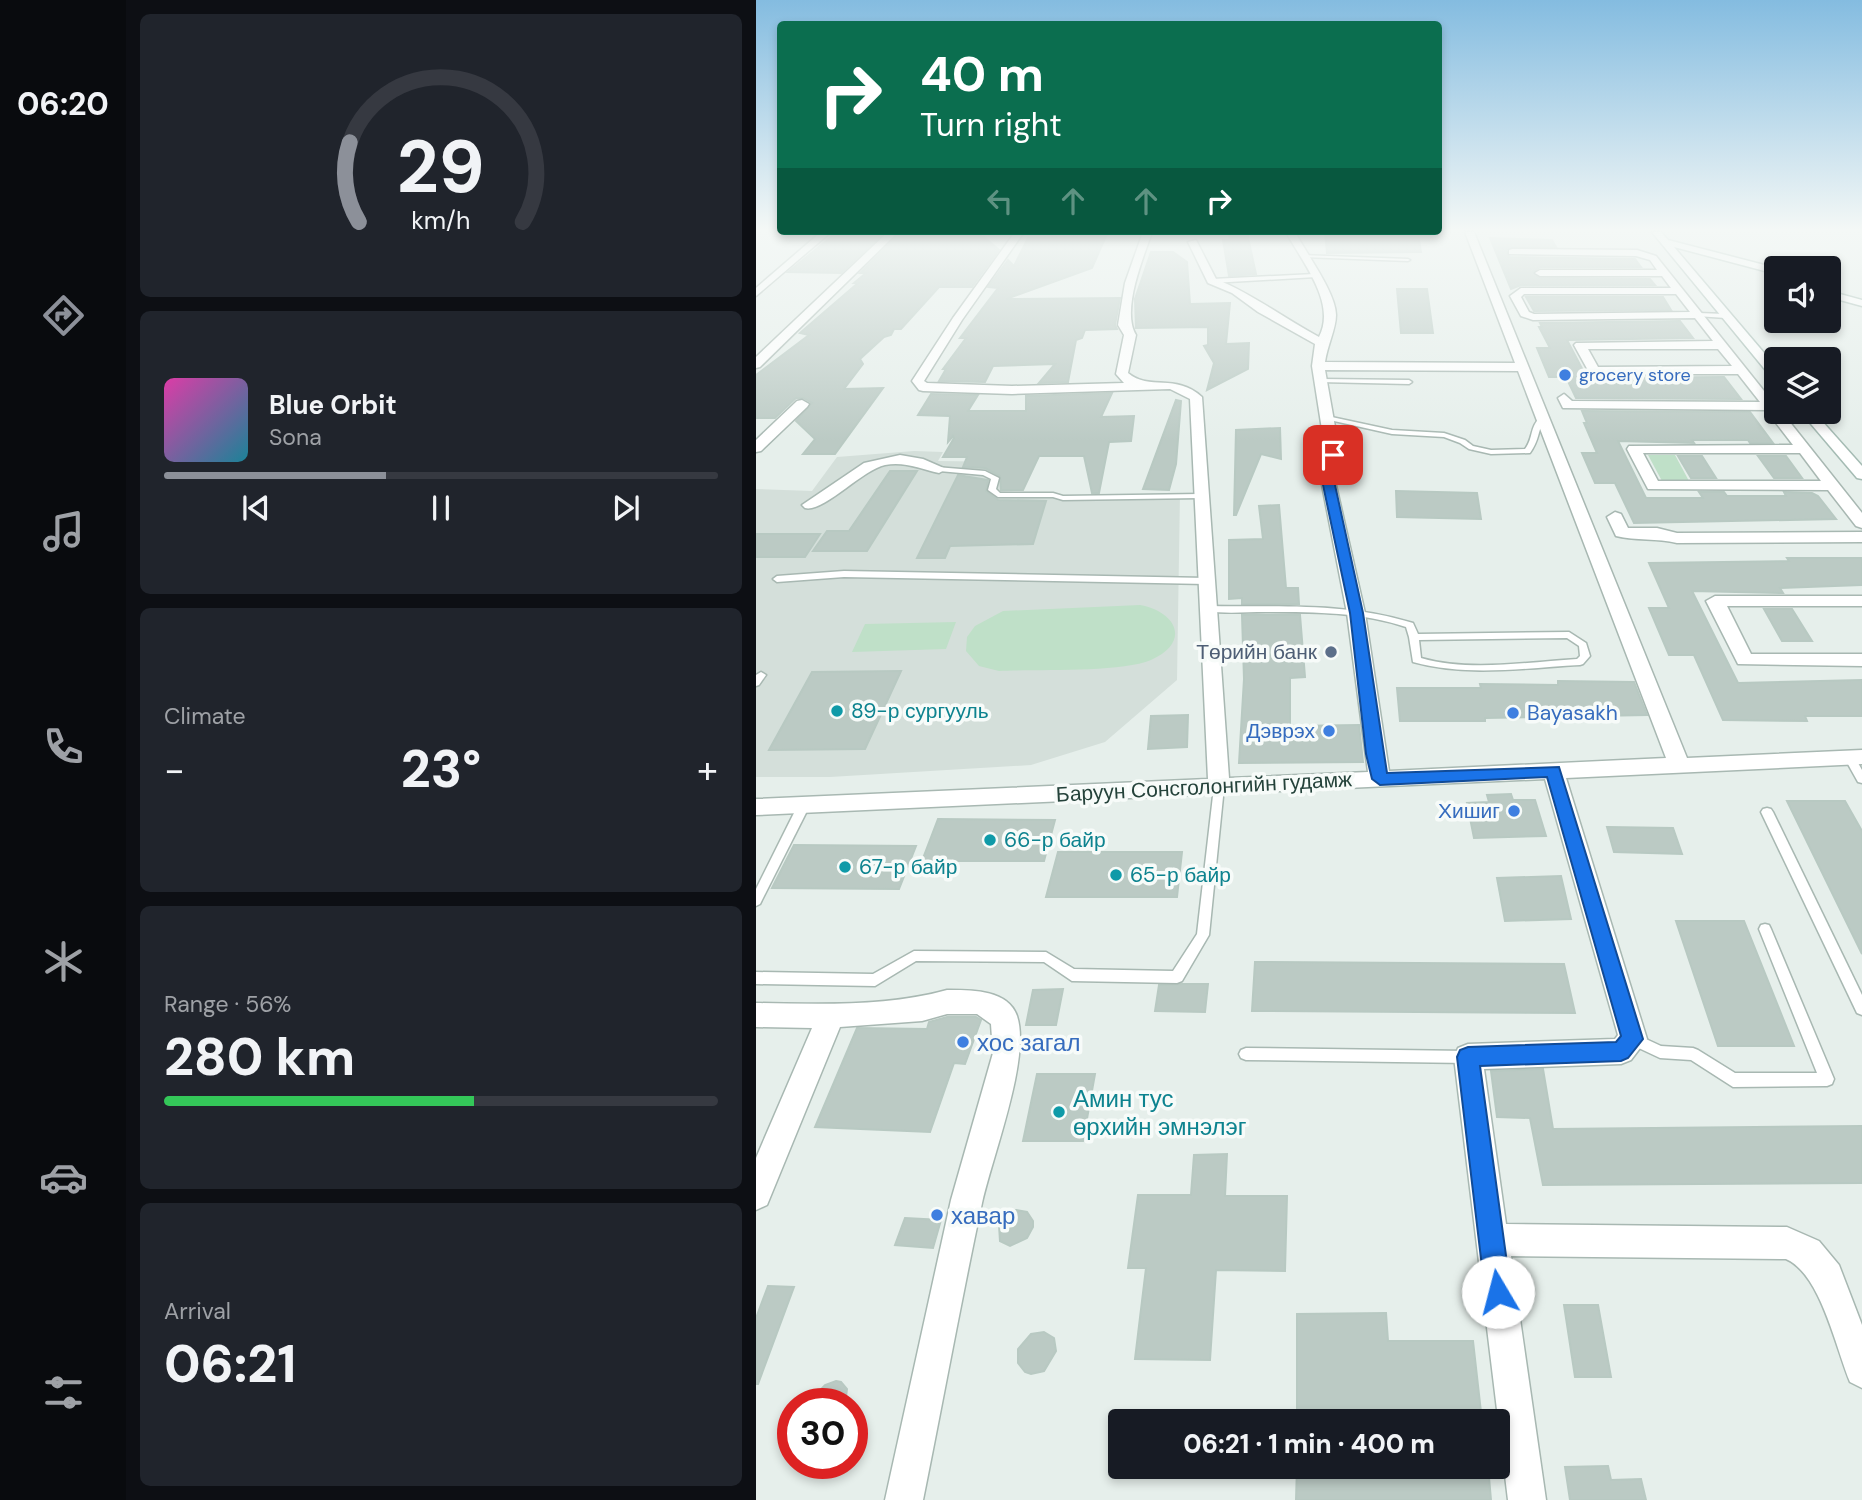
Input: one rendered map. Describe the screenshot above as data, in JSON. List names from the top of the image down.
{
  "streets": {
    "street": ["Баруун Сонсголонгийн гудамж"]
  },
  "places": [
    "grocery store",
    "Төрийн банк",
    "89-р сургууль",
    "Bayasakh",
    "Дэврэх",
    "Хишиг",
    "66-р байр",
    "67-р байр",
    "65-р байр",
    "хос загал",
    "Амин тус өрхийн эмнэлэг",
    "хавар"
  ],
  "page": {
    "tabs": "06:20",
    "turn": ["40 m", "Turn right"],
    "song": ["Blue Orbit", "Sona"],
    "tile": [
      "Climate",
      ["Range · 56%", "280 km"],
      ["Arrival", "06:21"]
    ],
    "heat": ["−", "23°", "+"],
    "limit": "30",
    "trip": "06:21 · 1 min · 400 m",
    "gauge": ["29", "km/h"]
  }
}
